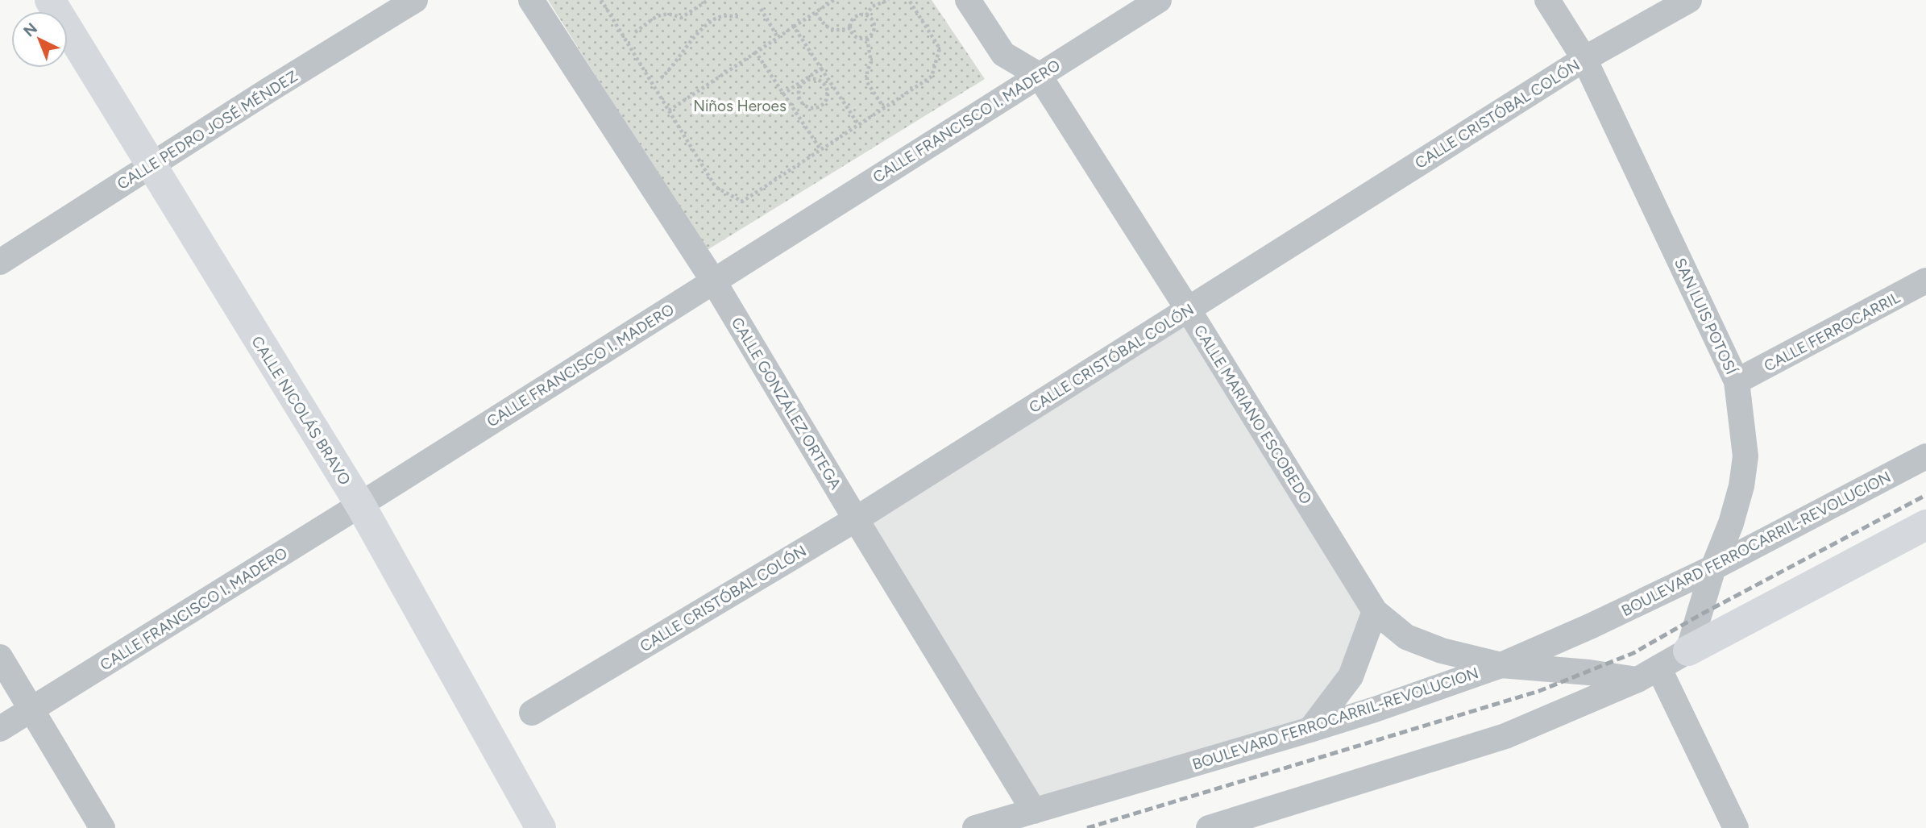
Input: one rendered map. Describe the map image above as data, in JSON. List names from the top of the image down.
{
  "streets": {
    "main road": ["CALLE NICOLÁS BRAVO"],
    "street": [
      "CALLE CRISTÓBAL COLÓN",
      "CALLE FRANCISCO I. MADERO",
      "CALLE PEDRO JOSÉ MÉNDEZ",
      "SAN LUIS POTOSÍ",
      "CALLE FERROCARRIL",
      "CALLE GONZÁLEZ ORTEGA",
      "CALLE MARIANO ESCOBEDO",
      "BOULEVARD FERROCARRIL-REVOLUCION"
    ]
  },
  "crossings": [
    ["CALLE CRISTÓBAL COLÓN", "SAN LUIS POTOSÍ"],
    ["CALLE CRISTÓBAL COLÓN", "CALLE GONZÁLEZ ORTEGA"],
    ["CALLE CRISTÓBAL COLÓN", "CALLE MARIANO ESCOBEDO"],
    ["CALLE FRANCISCO I. MADERO", "CALLE GONZÁLEZ ORTEGA"],
    ["CALLE FRANCISCO I. MADERO", "CALLE NICOLÁS BRAVO"],
    ["CALLE FRANCISCO I. MADERO", "CALLE MARIANO ESCOBEDO"],
    ["CALLE PEDRO JOSÉ MÉNDEZ", "CALLE NICOLÁS BRAVO"],
    ["SAN LUIS POTOSÍ", "CALLE FERROCARRIL"],
    ["SAN LUIS POTOSÍ", "BOULEVARD FERROCARRIL-REVOLUCION"],
    ["CALLE GONZÁLEZ ORTEGA", "BOULEVARD FERROCARRIL-REVOLUCION"],
    ["CALLE MARIANO ESCOBEDO", "BOULEVARD FERROCARRIL-REVOLUCION"]
  ],
  "parks": ["Niños Heroes"],
  "north": "top left"
}
